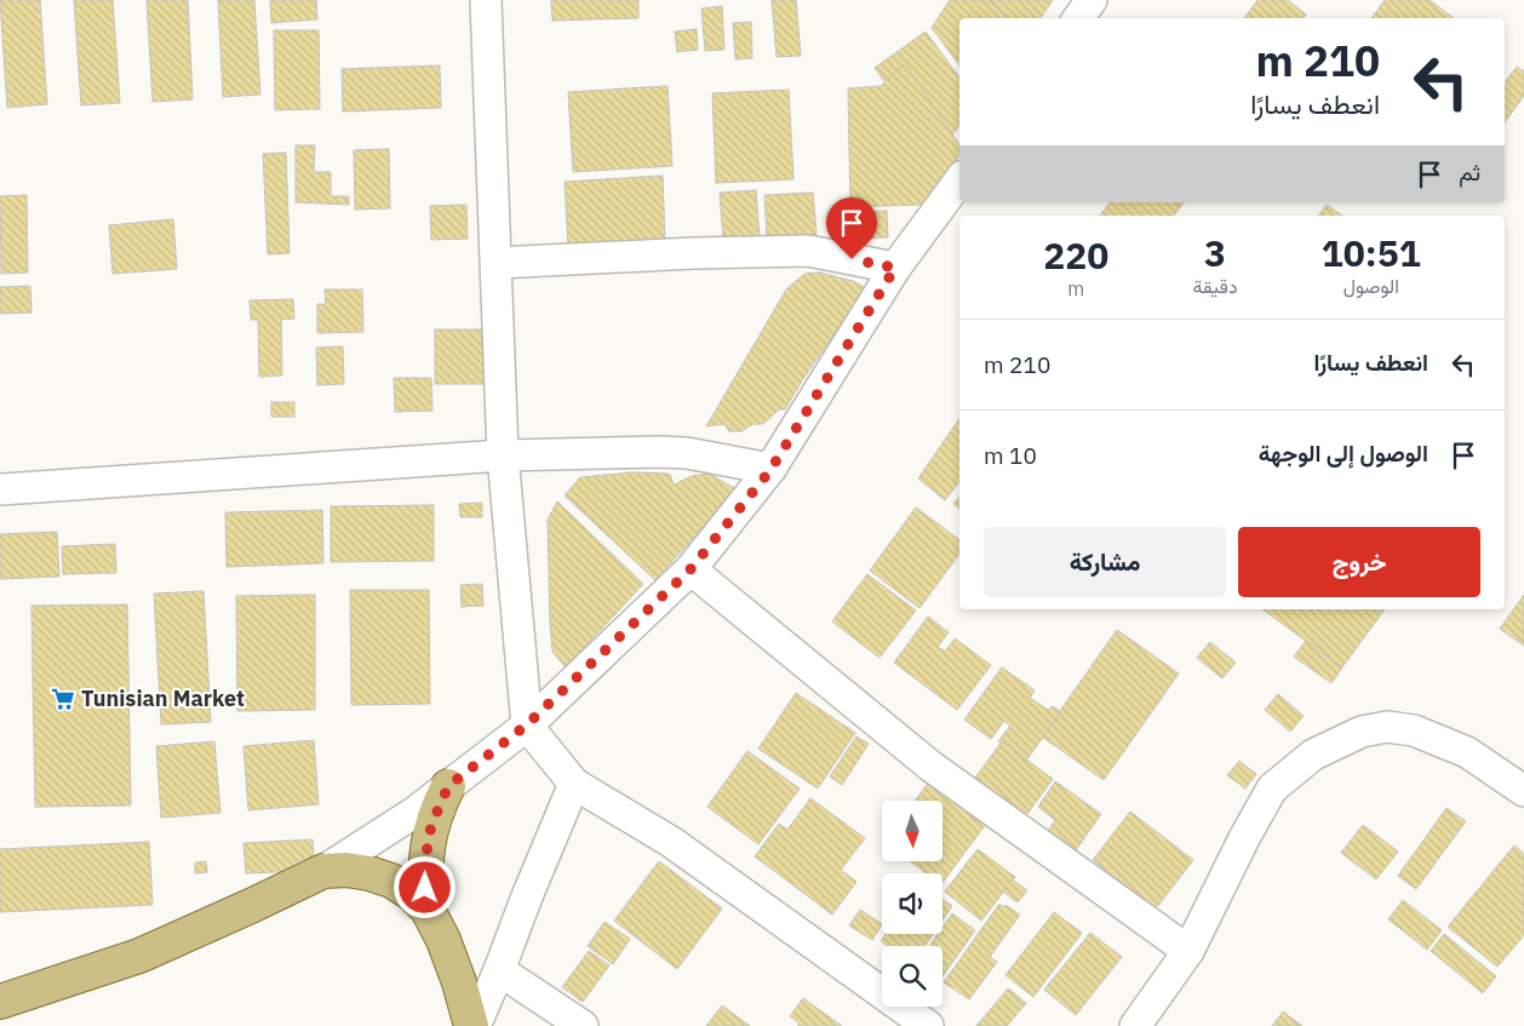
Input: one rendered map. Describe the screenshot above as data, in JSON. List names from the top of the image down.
{
  "places": {
    "supermarket": ["Tunisian Market"]
  },
  "north": "bottom",
  "page": {
    "turn": ["210 m", "انعطف يسارًا"],
    "then": "ثم",
    "eta": [
      "10:51",
      "الوصول",
      "3",
      "دقيقة",
      "220",
      "m"
    ],
    "list": [
      {
        "name": "انعطف يسارًا",
        "value": "210 m"
      },
      {
        "name": "الوصول إلى الوجهة",
        "value": "10 m"
      }
    ],
    "buttons": ["خروج", "مشاركة"]
  }
}
